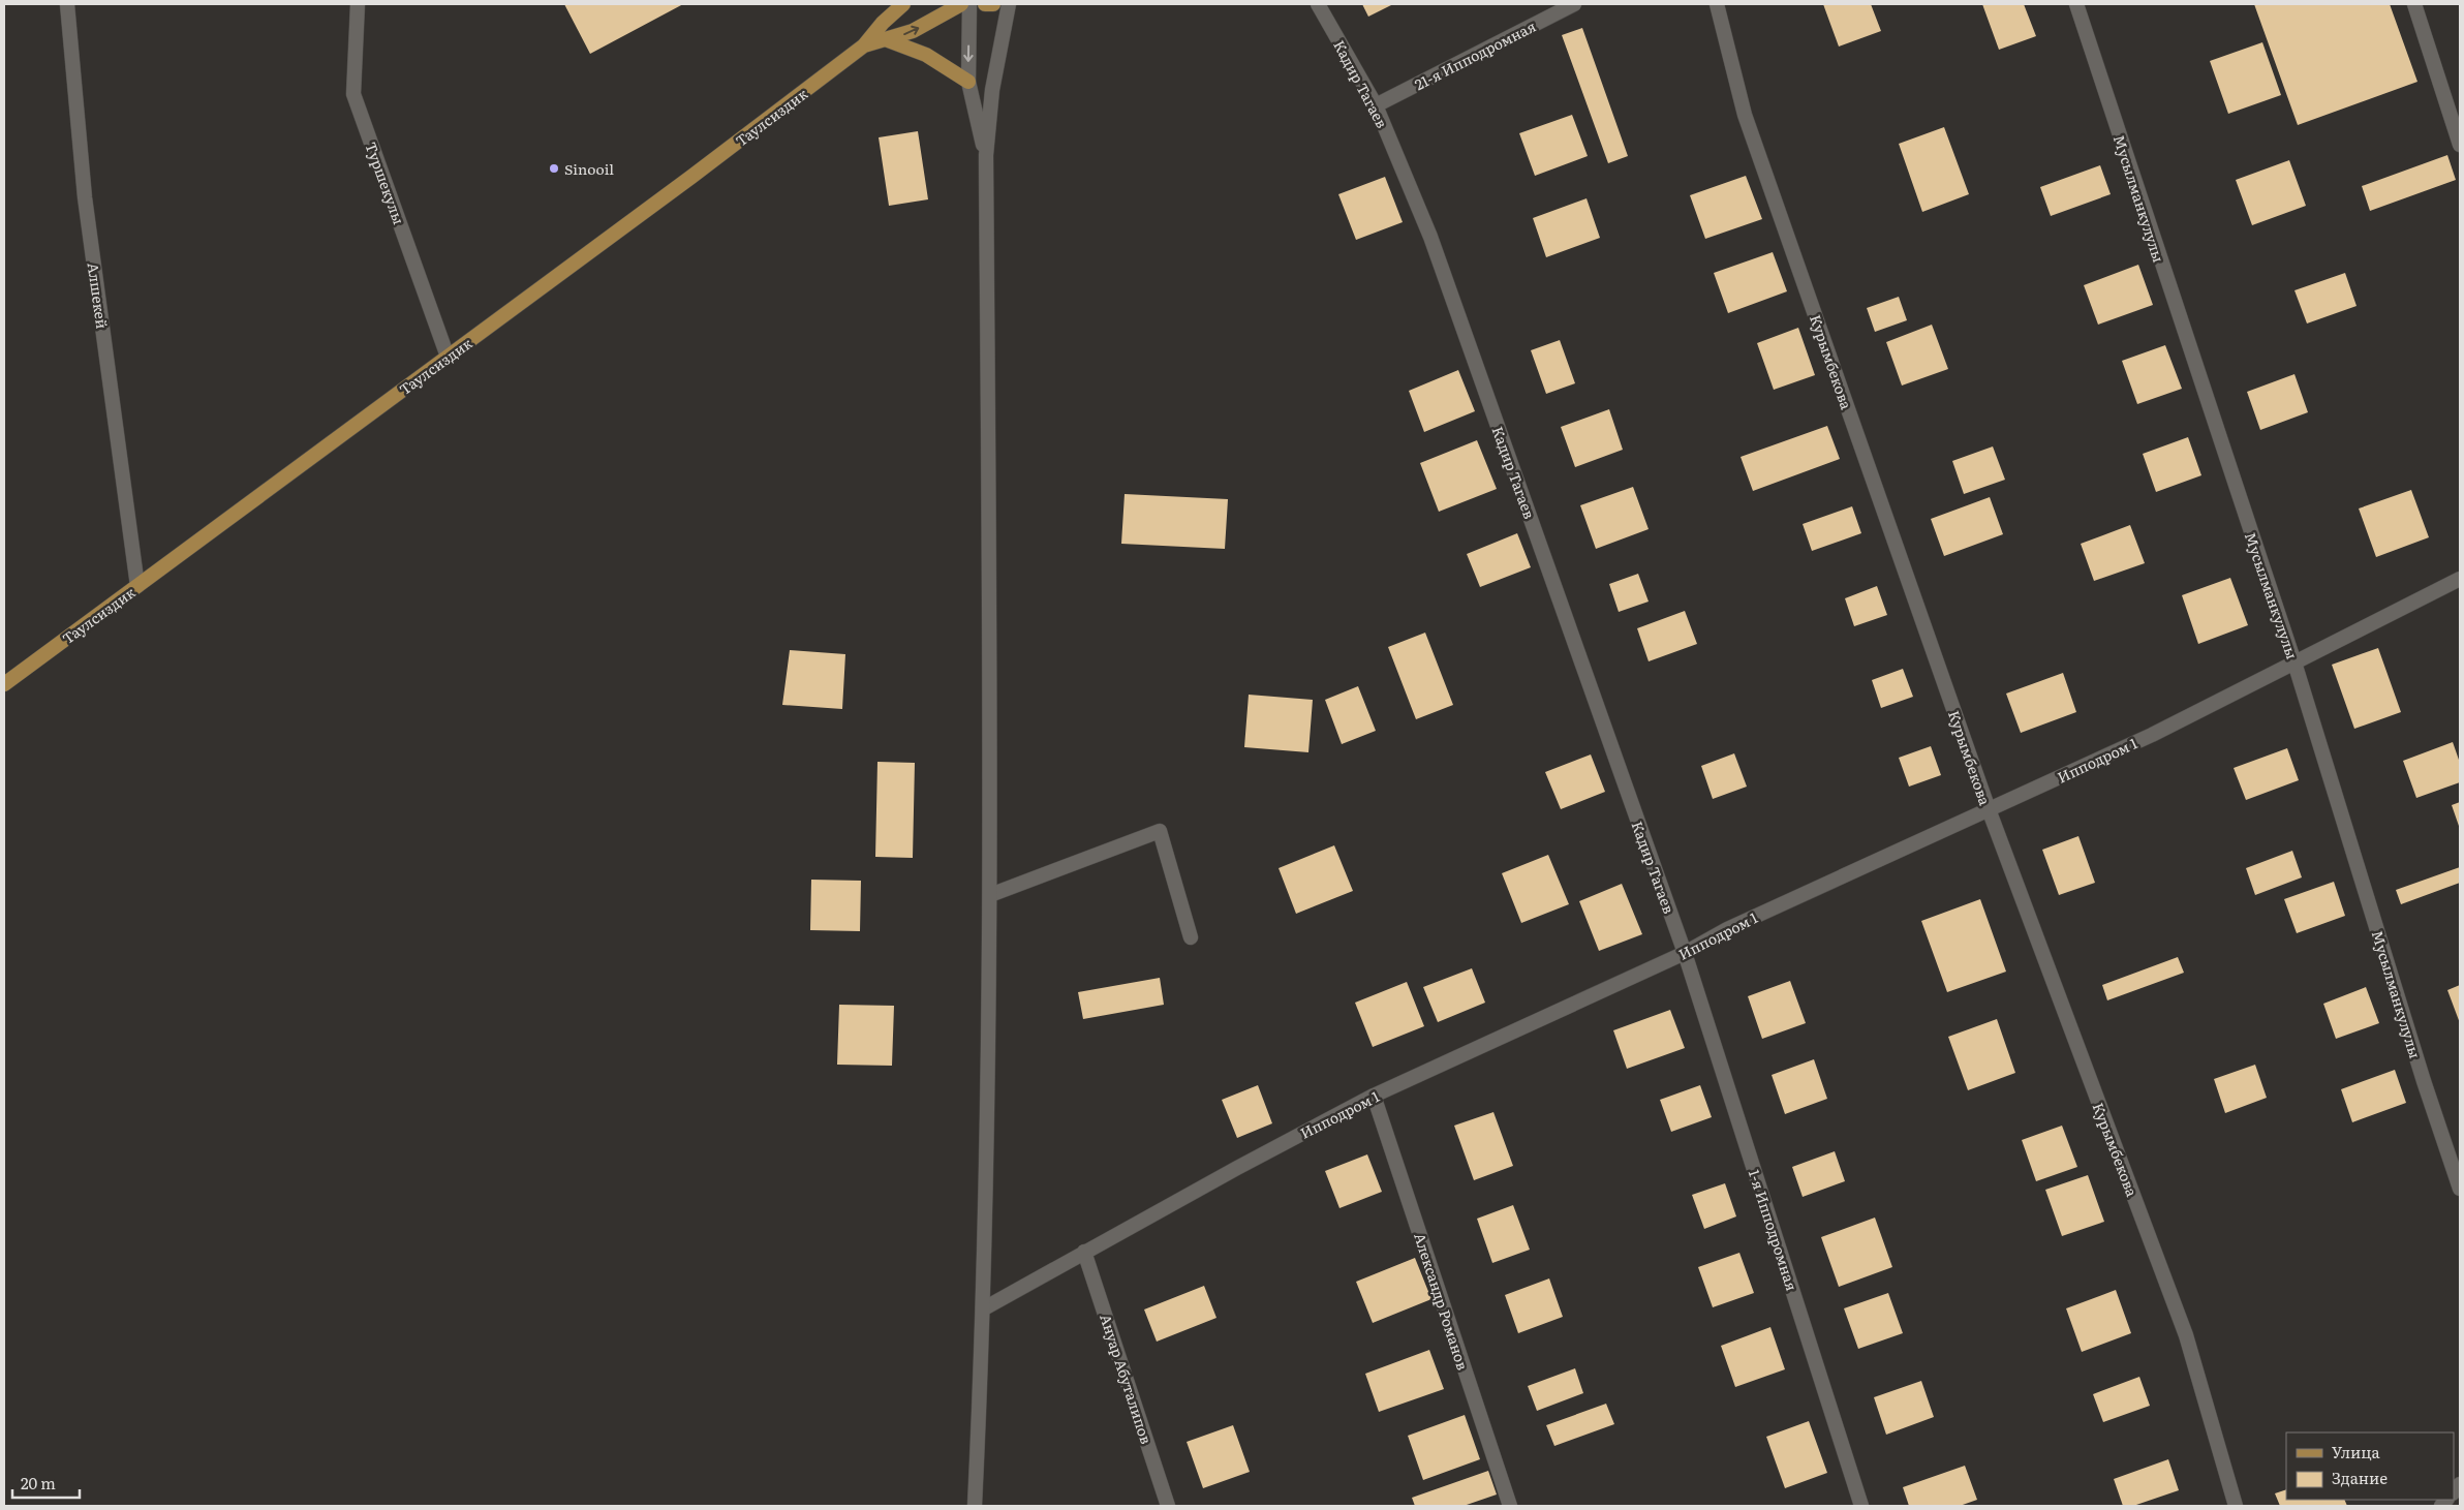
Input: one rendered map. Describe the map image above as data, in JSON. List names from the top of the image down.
{
  "streets": {
    "main road": ["Таулсиздик"],
    "street": [
      "21-я Ипподромная",
      "Кадир Тагаев",
      "Туршекулы",
      "Мусылманкулулы",
      "Алшекей",
      "Курымбекова",
      "Ипподром 1",
      "1-я Ипподромная",
      "Александр Романов",
      "Ануар Абуталипов"
    ]
  },
  "crossings": [
    ["21-я Ипподромная", "Кадир Тагаев"],
    ["Кадир Тагаев", "Ипподром 1"],
    ["Кадир Тагаев", "1-я Ипподромная"],
    ["Таулсиздик", "Туршекулы"],
    ["Таулсиздик", "Алшекей"],
    ["Мусылманкулулы", "Ипподром 1"],
    ["Курымбекова", "Ипподром 1"],
    ["Ипподром 1", "1-я Ипподромная"],
    ["Ипподром 1", "Александр Романов"],
    ["Ипподром 1", "Ануар Абуталипов"]
  ],
  "places": ["Sinooil"],
  "legend": ["Улица", "Здание"],
  "scale_bar": "20 m"
}
